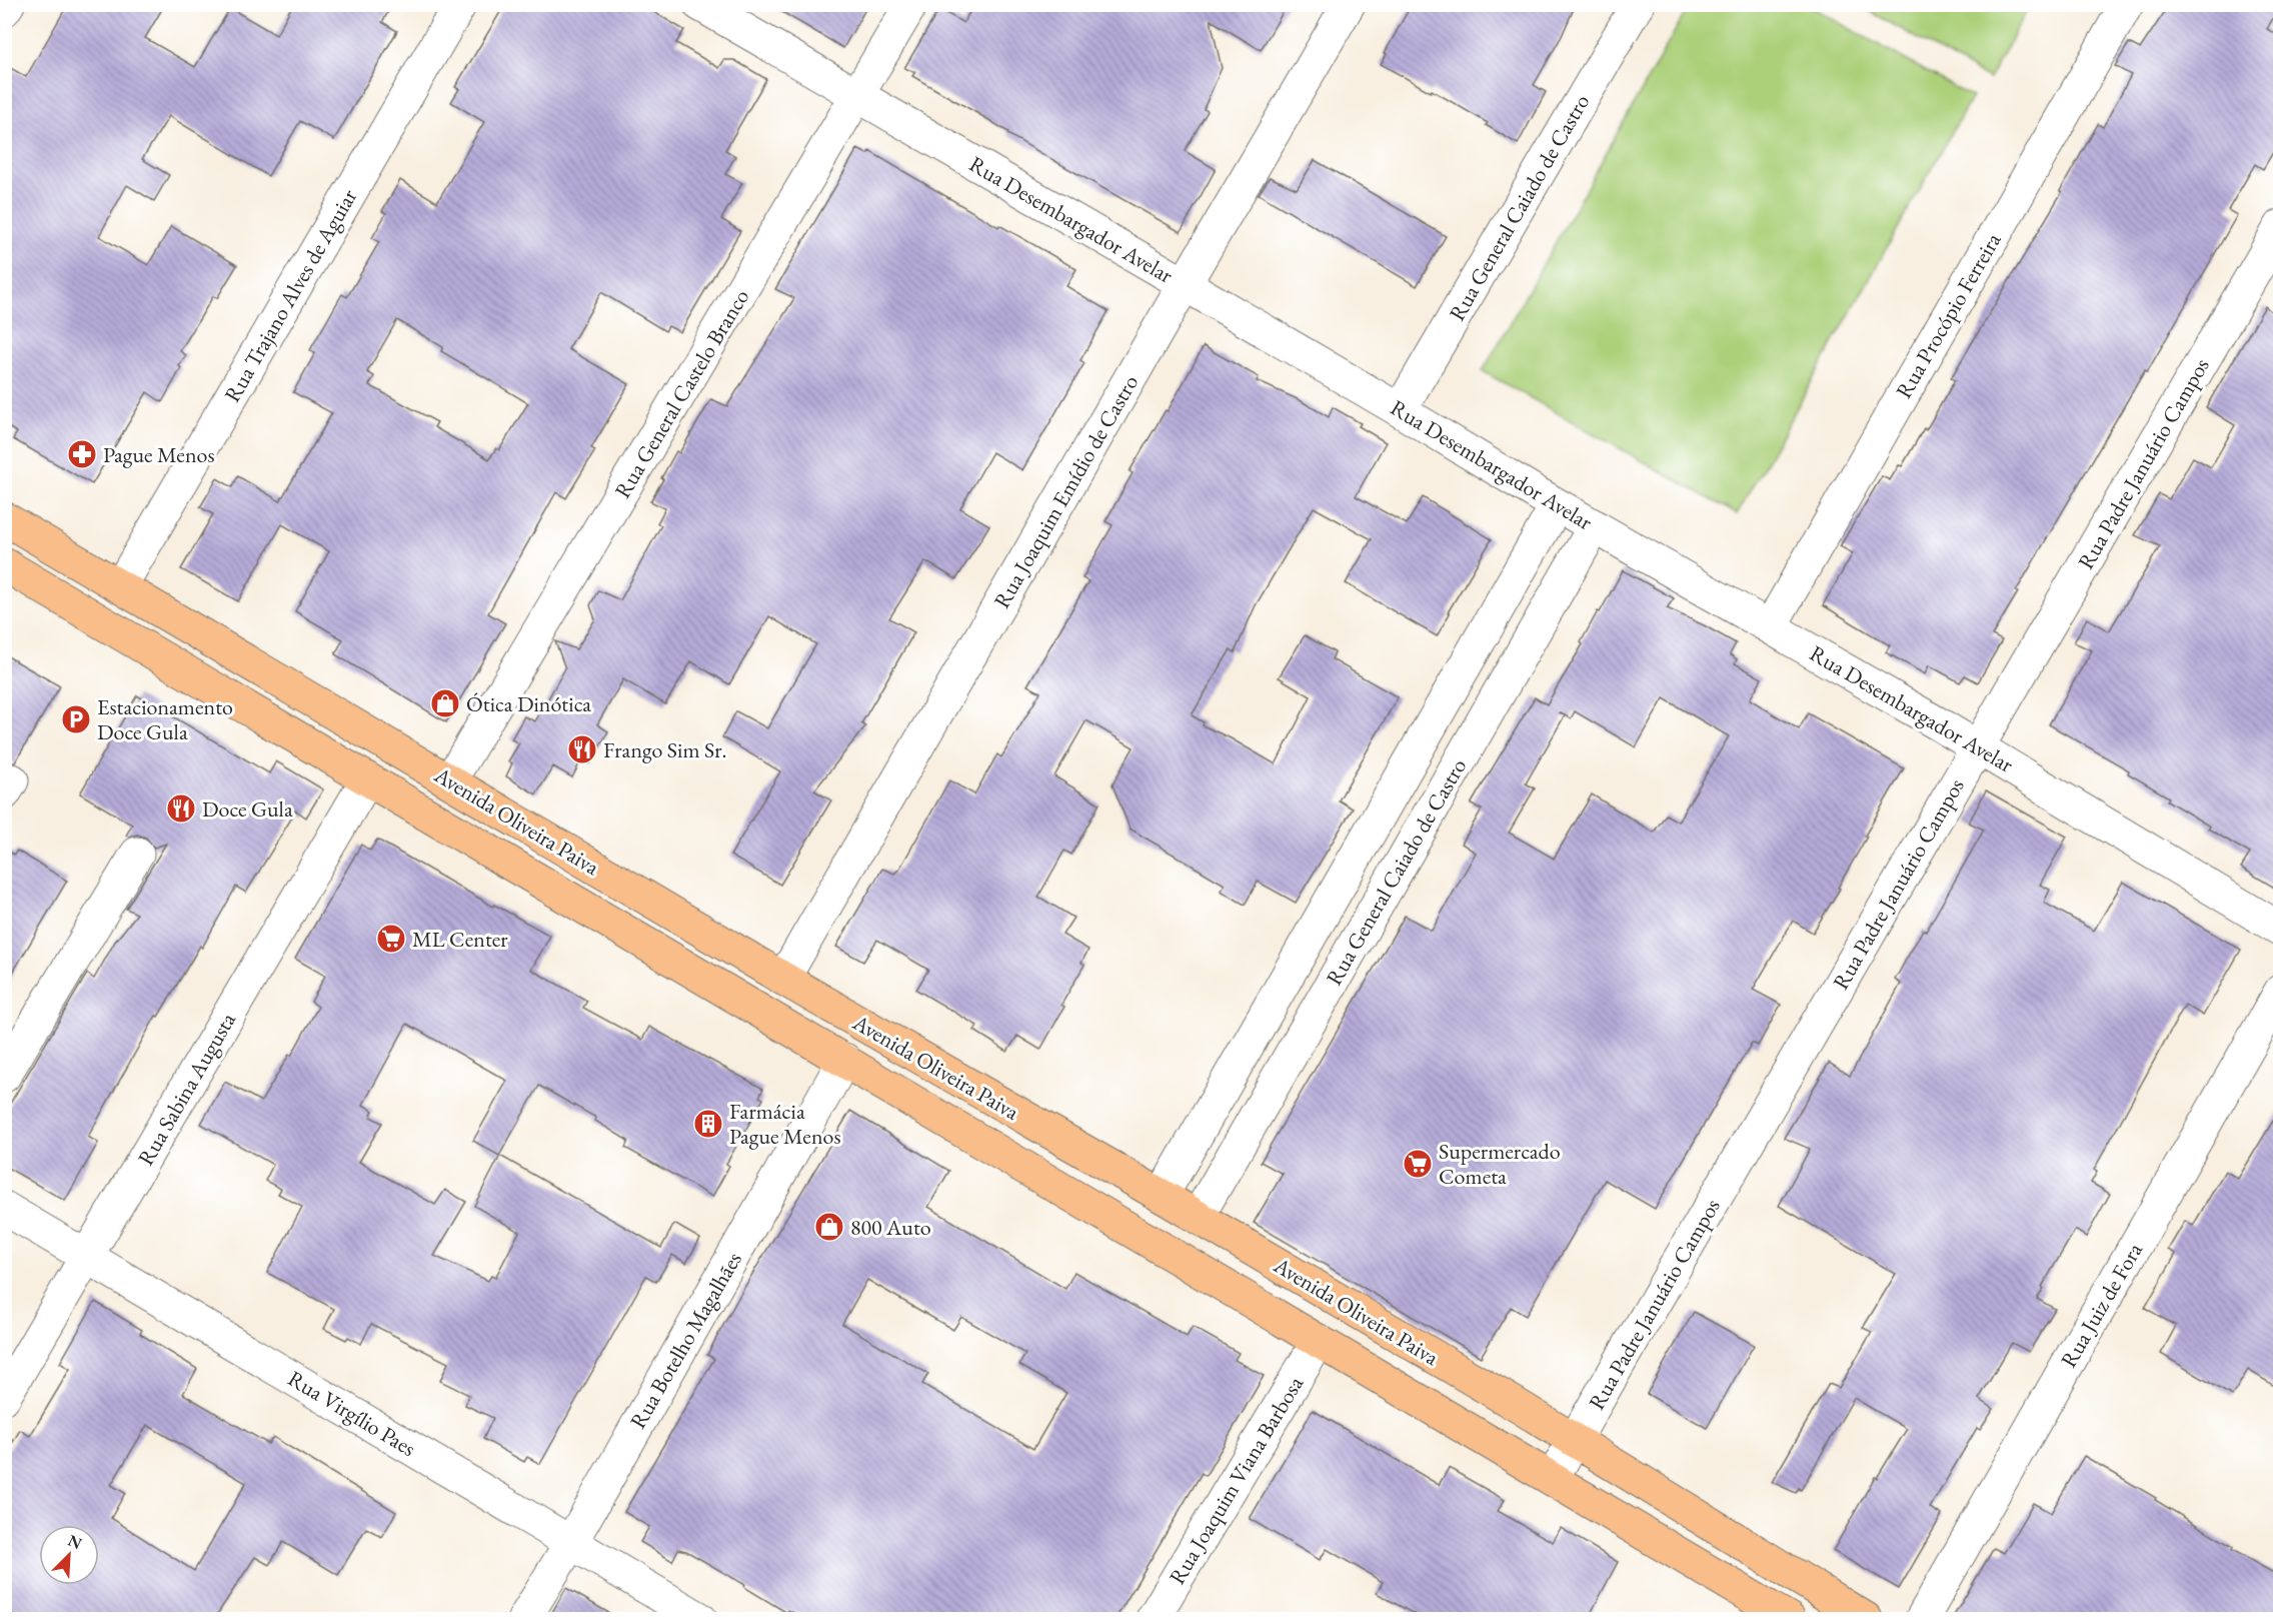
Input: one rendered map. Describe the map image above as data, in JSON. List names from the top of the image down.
{
  "streets": {
    "main road": ["Avenida Oliveira Paiva"],
    "street": [
      "Rua General Caiado de Castro",
      "Rua Desembargador Avelar",
      "Rua Trajano Alves de Aguiar",
      "Rua Procópio Ferreira",
      "Rua General Castelo Branco",
      "Rua Padre Januário Campos",
      "Rua Joaquim Emídio de Castro",
      "Rua Sabina Augusta",
      "Rua Juiz de Fora",
      "Rua Botelho Magalhães",
      "Rua Virgílio Paes",
      "Rua Joaquim Viana Barbosa"
    ]
  },
  "crossings": [
    ["Rua General Caiado de Castro", "Rua Desembargador Avelar"],
    ["Rua General Caiado de Castro", "Avenida Oliveira Paiva"],
    ["Rua Desembargador Avelar", "Rua Procópio Ferreira"],
    ["Rua Desembargador Avelar", "Rua General Castelo Branco"],
    ["Rua Desembargador Avelar", "Rua Padre Januário Campos"],
    ["Rua Desembargador Avelar", "Rua Joaquim Emídio de Castro"],
    ["Rua Trajano Alves de Aguiar", "Avenida Oliveira Paiva"],
    ["Rua General Castelo Branco", "Avenida Oliveira Paiva"],
    ["Rua Padre Januário Campos", "Avenida Oliveira Paiva"],
    ["Rua Joaquim Emídio de Castro", "Avenida Oliveira Paiva"],
    ["Avenida Oliveira Paiva", "Rua Sabina Augusta"],
    ["Avenida Oliveira Paiva", "Rua Botelho Magalhães"],
    ["Avenida Oliveira Paiva", "Rua Joaquim Viana Barbosa"],
    ["Rua Sabina Augusta", "Rua Virgílio Paes"],
    ["Rua Botelho Magalhães", "Rua Virgílio Paes"]
  ],
  "places": {
    "pharmacy": ["Pague Menos"],
    "shop": ["Ótica Dinótica", "800 Auto"],
    "parking": ["Estacionamento Doce Gula"],
    "restaurant": ["Frango Sim Sr.", "Doce Gula"],
    "supermarket": ["ML Center", "Supermercado Cometa"],
    "building": ["Farmácia Pague Menos"]
  },
  "north": "top right"
}
